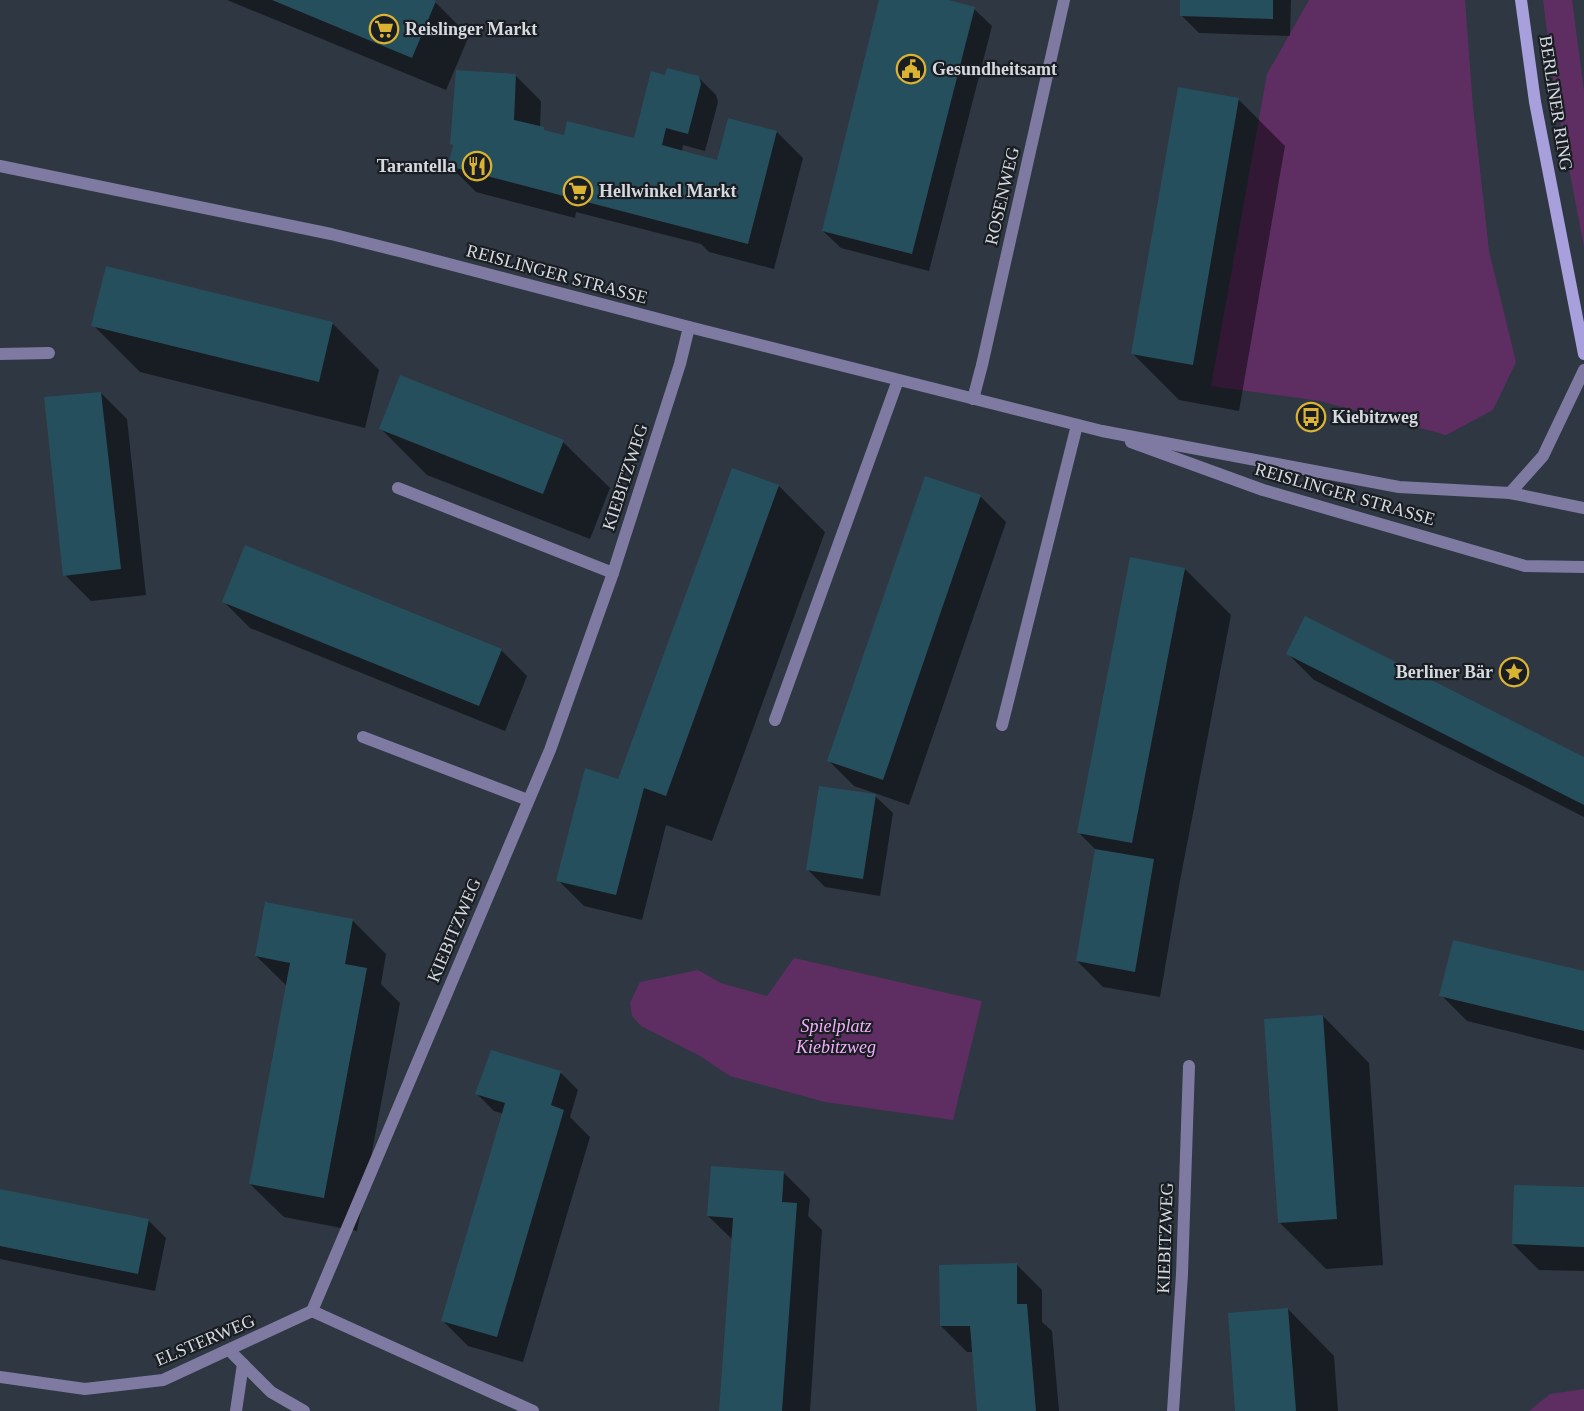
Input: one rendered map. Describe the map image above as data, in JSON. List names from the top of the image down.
{
  "streets": {
    "main road": ["BERLINER RING"],
    "street": [
      "ROSENWEG",
      "REISLINGER STRASSE",
      "KIEBITZWEG",
      "ELSTERWEG"
    ]
  },
  "crossings": [
    ["ROSENWEG", "REISLINGER STRASSE"],
    ["REISLINGER STRASSE", "KIEBITZWEG"],
    ["KIEBITZWEG", "ELSTERWEG"]
  ],
  "parks": ["Spielplatz Kiebitzweg"],
  "places": {
    "supermarket": ["Reislinger Markt", "Hellwinkel Markt"],
    "public building": ["Gesundheitsamt"],
    "restaurant": ["Tarantella"],
    "bus stop": ["Kiebitzweg"],
    "place": ["Berliner Bär"]
  }
}
